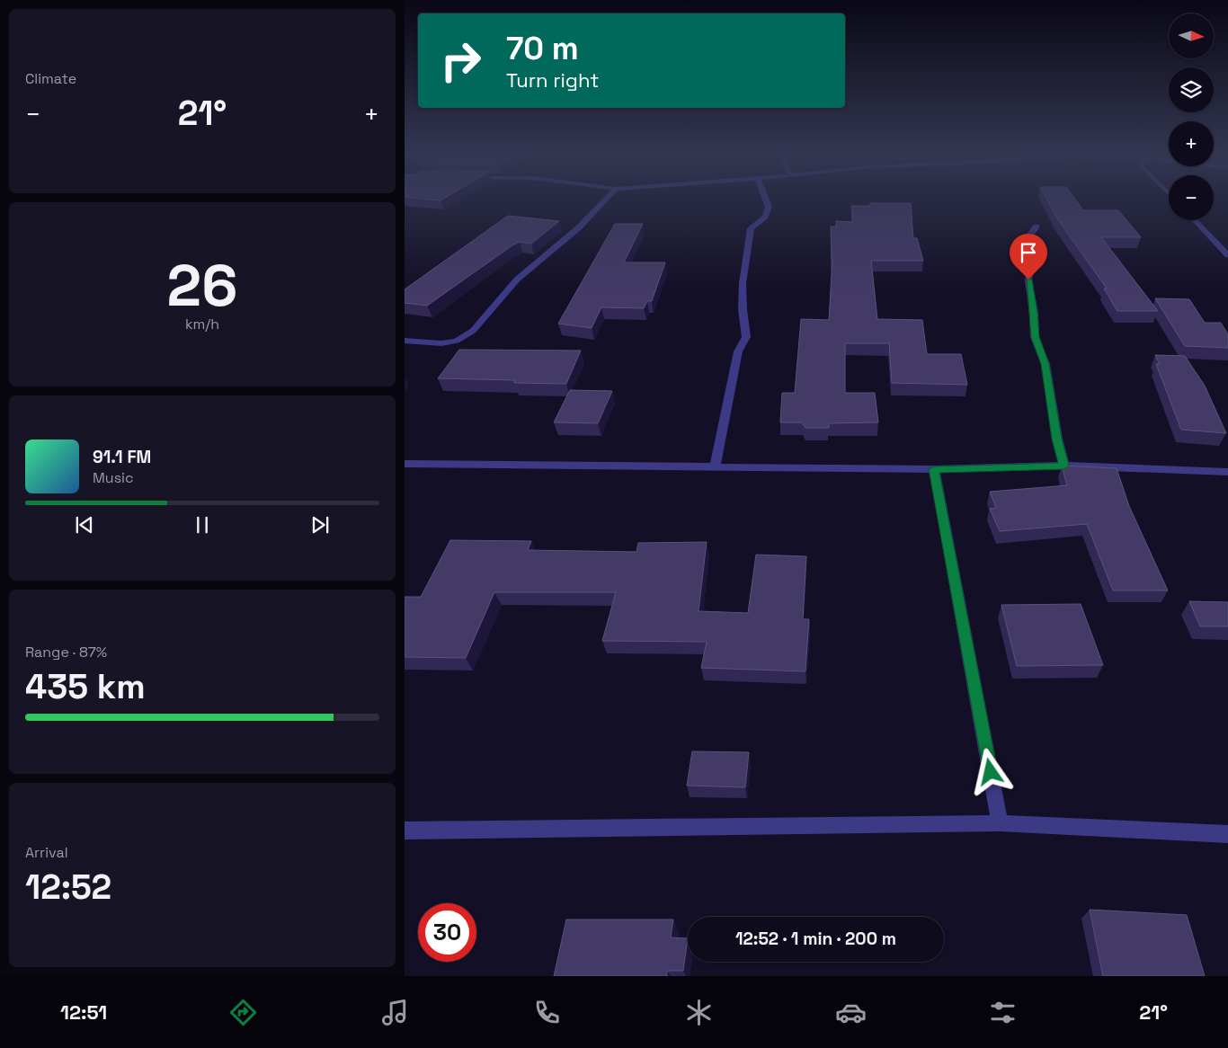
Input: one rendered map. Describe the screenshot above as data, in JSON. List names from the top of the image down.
{
  "north": "right",
  "page": {
    "tile": [
      "Climate",
      ["26", "km/h"],
      ["Range · 87%", "435 km"],
      ["Arrival", "12:52"]
    ],
    "map_buttons": ["+", "−"],
    "turn": ["70 m", "Turn right"],
    "heat": ["−", "21°", "+"],
    "song": ["91.1 FM", "Music"],
    "limit": "30",
    "trip": "12:52 · 1 min · 200 m",
    "tabs": ["12:51", "21°"]
  }
}
